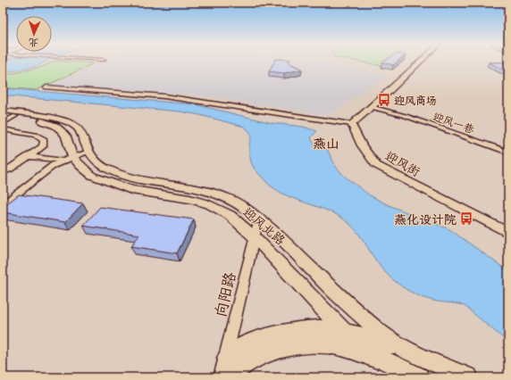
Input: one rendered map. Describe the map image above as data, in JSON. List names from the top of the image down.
{
  "streets": {
    "street": [
      "迎风一巷",
      "迎风街",
      "迎风北路",
      "向阳路"
    ]
  },
  "crossings": [
    ["迎风北路", "向阳路"]
  ],
  "districts": ["燕山"],
  "places": {
    "bus stop": ["迎风商场", "燕化设计院"]
  },
  "north": "bottom"
}
